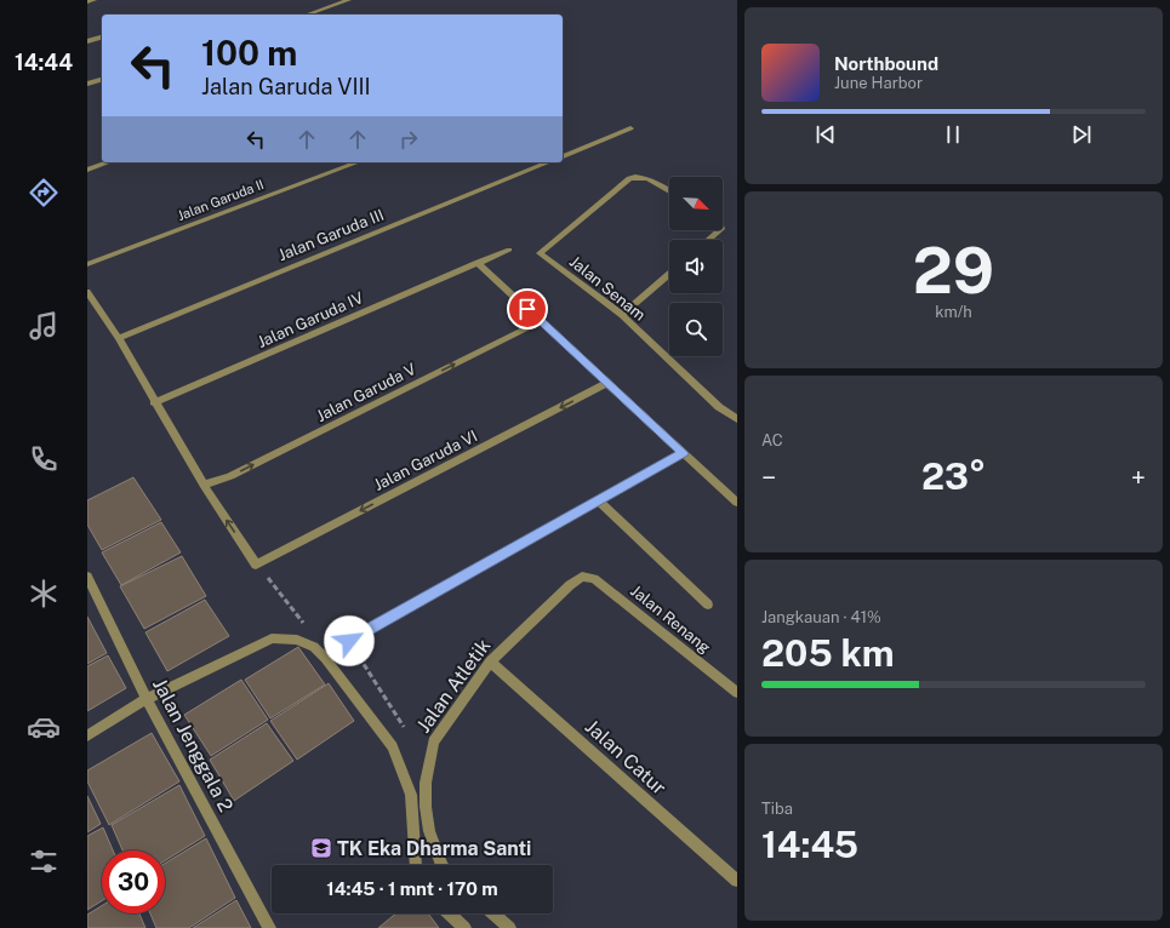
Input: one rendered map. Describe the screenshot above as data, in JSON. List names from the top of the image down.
{
  "streets": {
    "street": [
      "Jalan Garuda II",
      "Jalan Garuda III",
      "Jalan Senam",
      "Jalan Garuda IV",
      "Jalan Garuda V",
      "Jalan Garuda VI",
      "Jalan Renang",
      "Jalan Atletik",
      "Jalan Jenggala 2",
      "Jalan Catur"
    ]
  },
  "crossings": [
    ["Jalan Renang", "Jalan Atletik"],
    ["Jalan Atletik", "Jalan Catur"]
  ],
  "one_way": ["Jalan Garuda V", "Jalan Garuda VI"],
  "places": {
    "school or university": ["TK Eka Dharma Santi"]
  },
  "north": "bottom right",
  "page": {
    "tabs": "14:44",
    "turn": ["100 m", "Jalan Garuda VIII"],
    "song": ["Northbound", "June Harbor"],
    "tile": [
      ["29", "km/h"],
      "AC",
      ["Jangkauan · 41%", "205 km"],
      ["Tiba", "14:45"]
    ],
    "heat": ["−", "23°", "+"],
    "limit": "30",
    "trip": "14:45 · 1 mnt · 170 m"
  }
}
